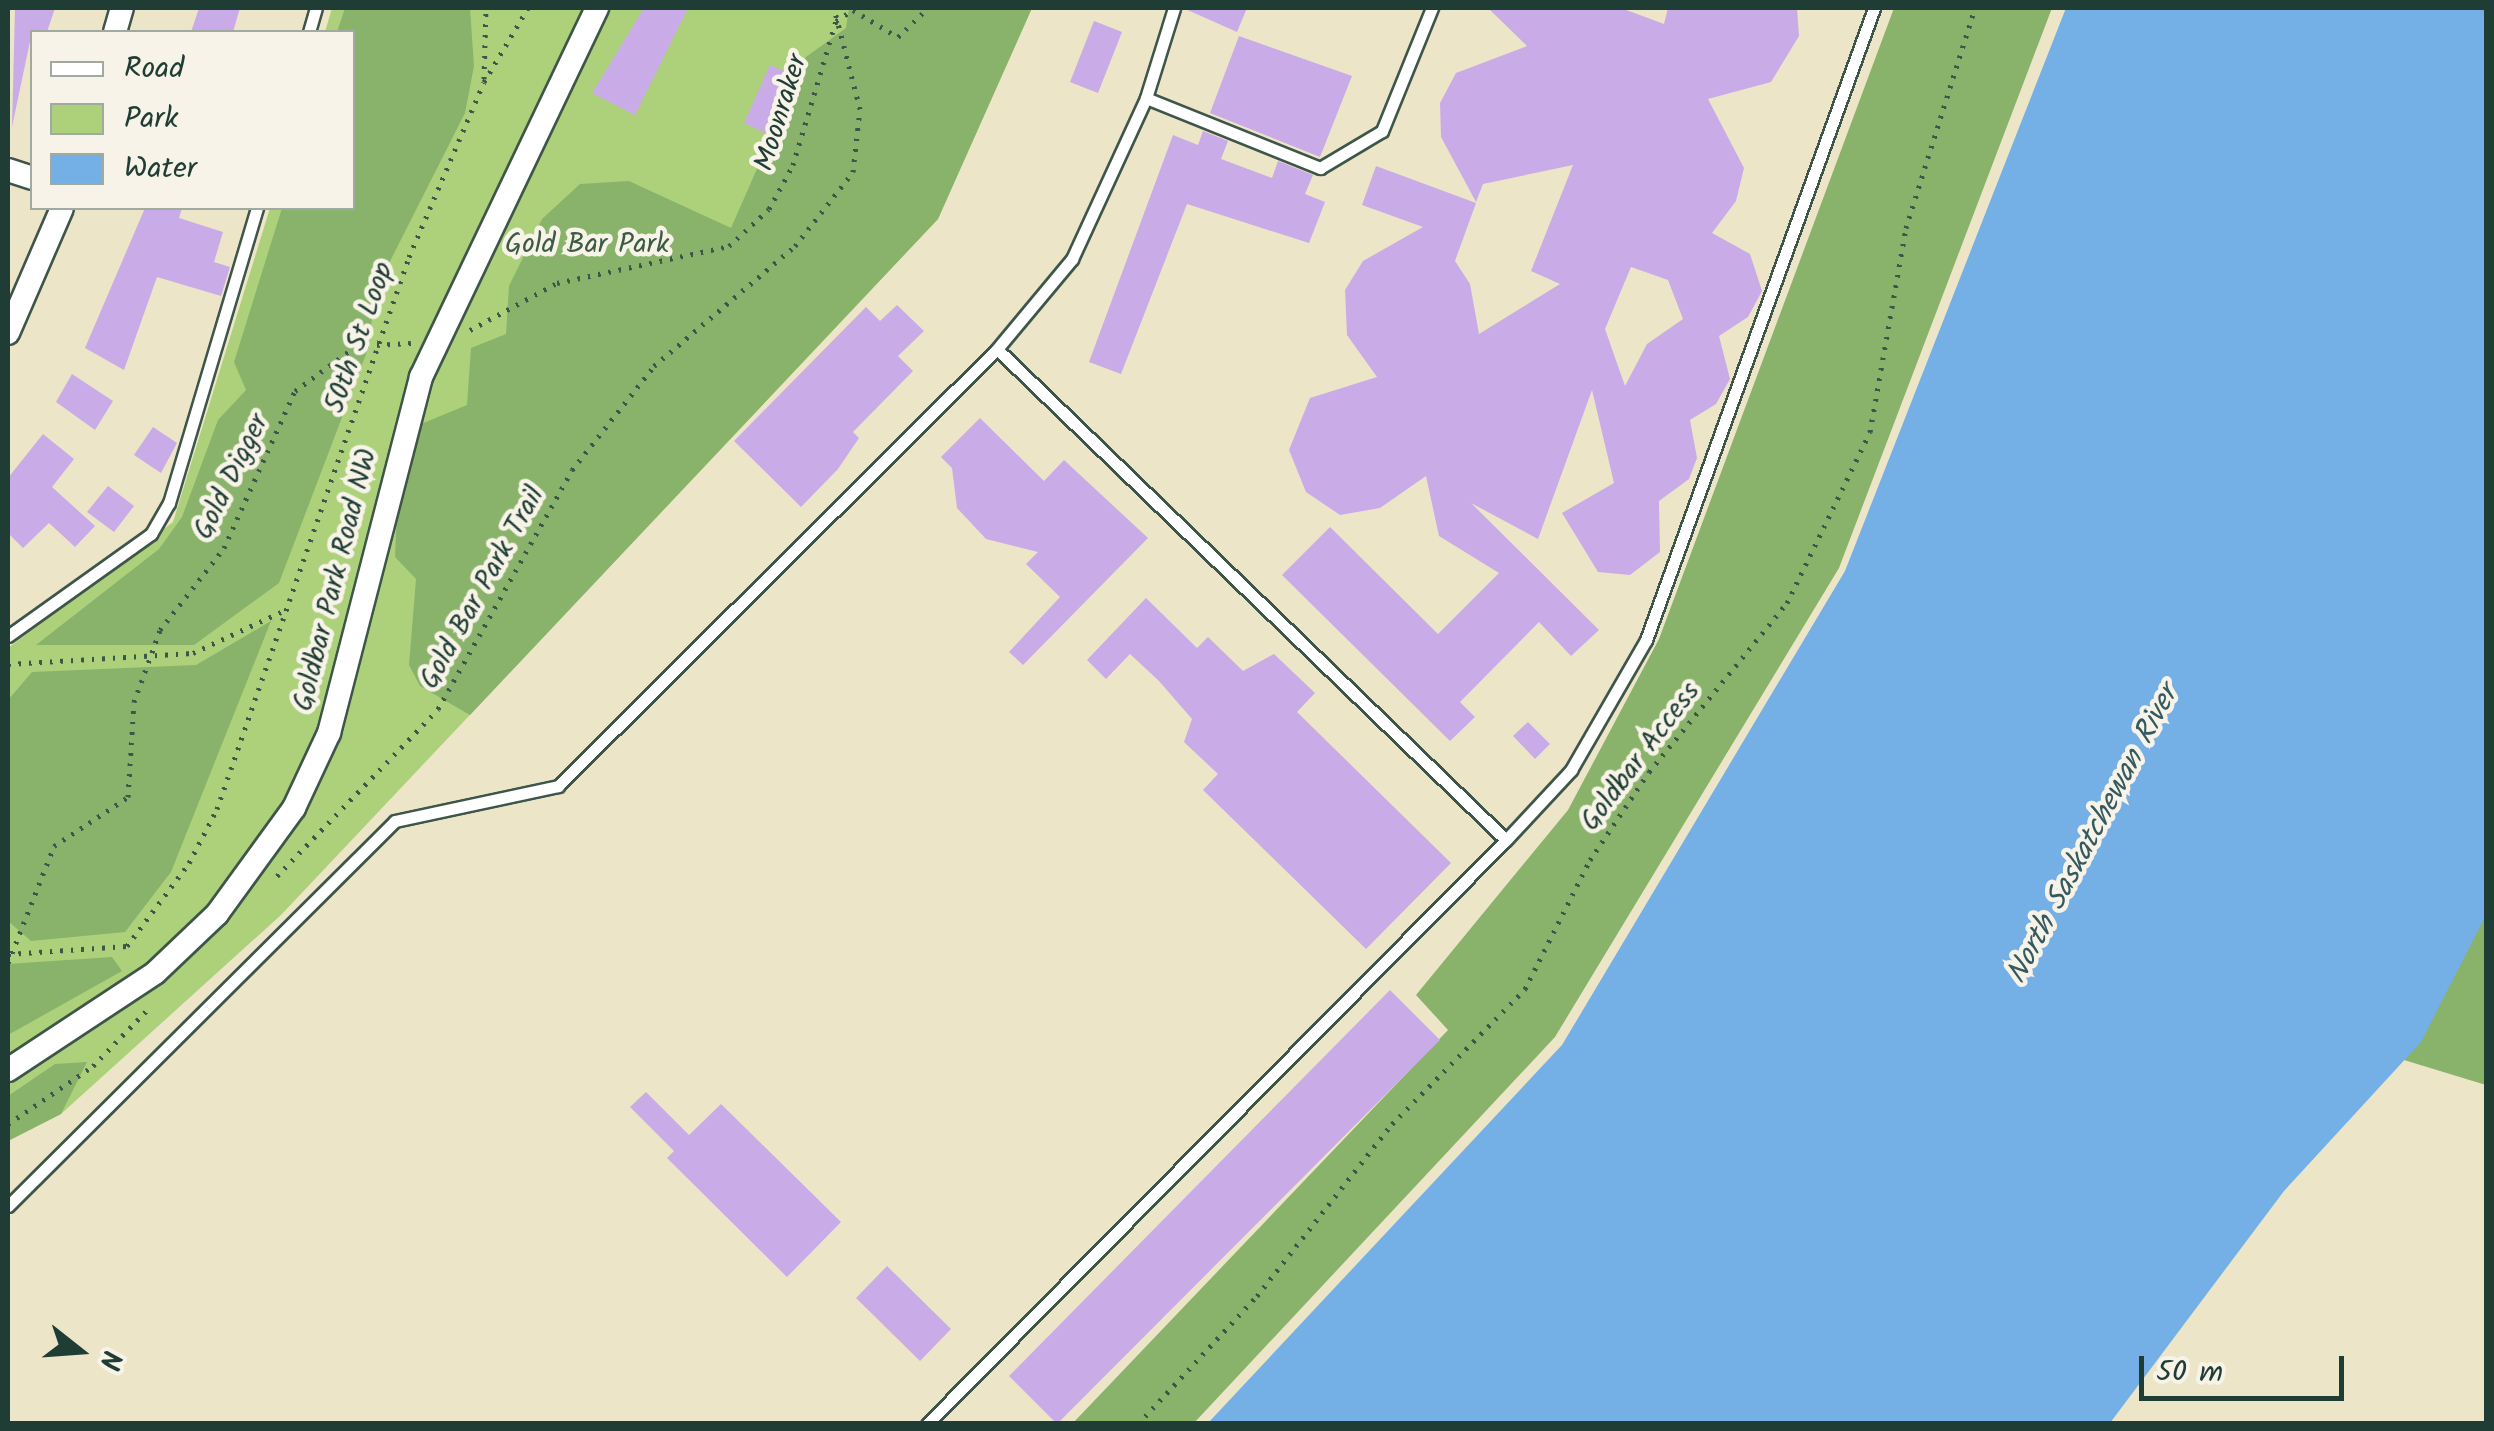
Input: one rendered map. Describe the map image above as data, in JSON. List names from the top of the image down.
{
  "streets": {
    "street": ["Goldbar Park Road NW"],
    "path": [
      "Moonraker",
      "50th St Loop",
      "Gold Digger",
      "Gold Bar Park Trail",
      "Goldbar Access"
    ]
  },
  "crossings": [
    ["Moonraker", "Gold Digger"],
    ["Moonraker", "Goldbar Park Road NW"],
    ["Moonraker", "Gold Bar Park Trail"],
    ["50th St Loop", "Gold Digger"],
    ["Gold Digger", "Goldbar Park Road NW"]
  ],
  "water": ["North Saskatchewan River"],
  "parks": ["Gold Bar Park"],
  "legend": ["Road", "Park", "Water"],
  "scale_bar": "50 m",
  "north": "right"
}
